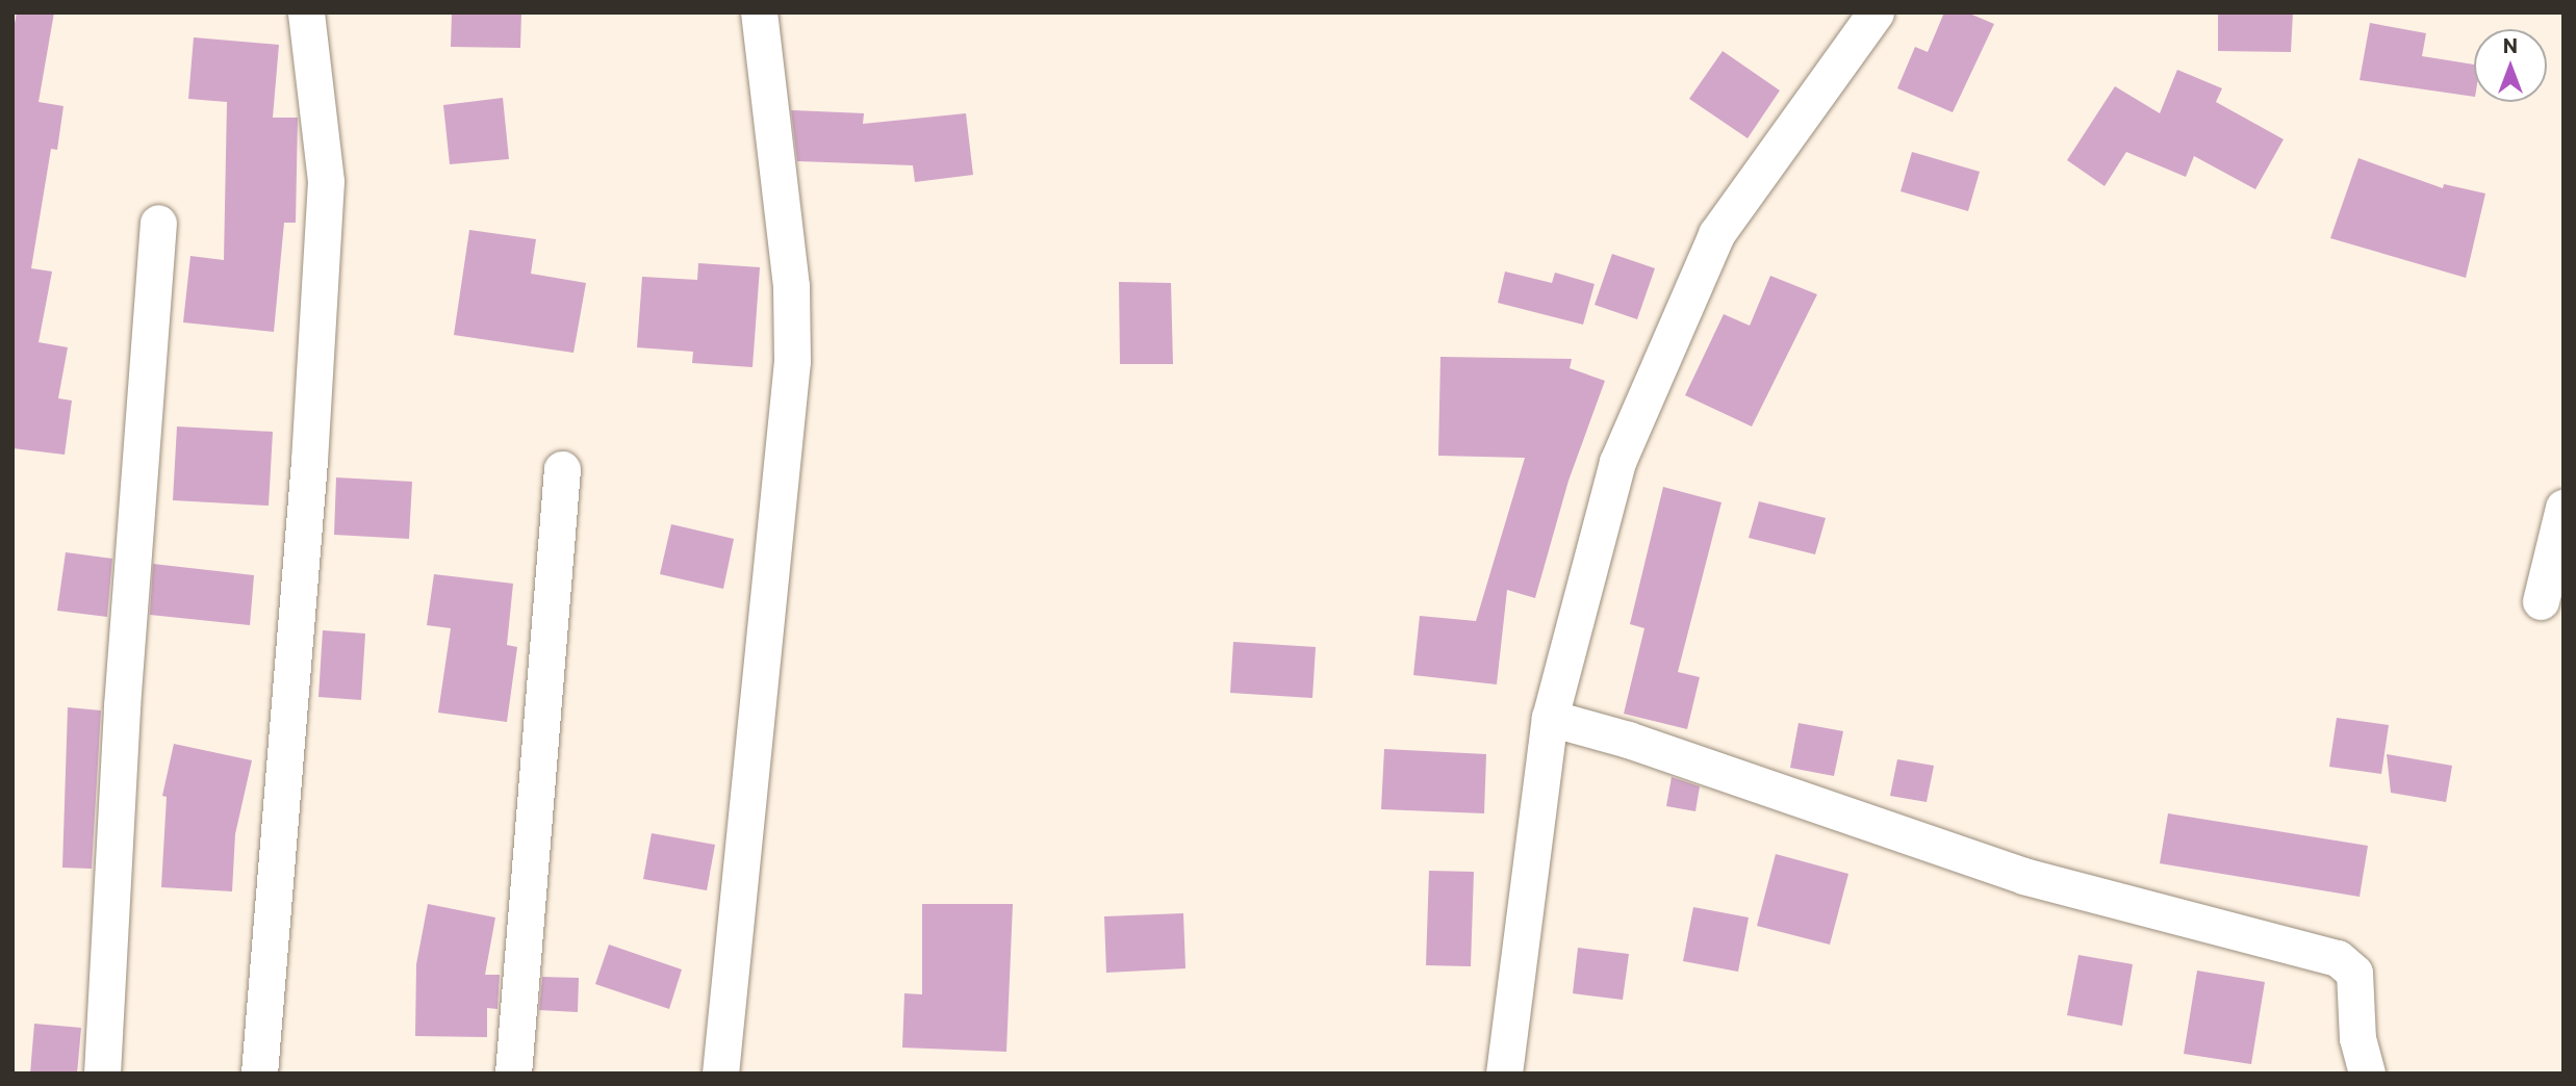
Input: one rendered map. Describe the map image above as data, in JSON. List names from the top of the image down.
{
  "north": "top"
}
